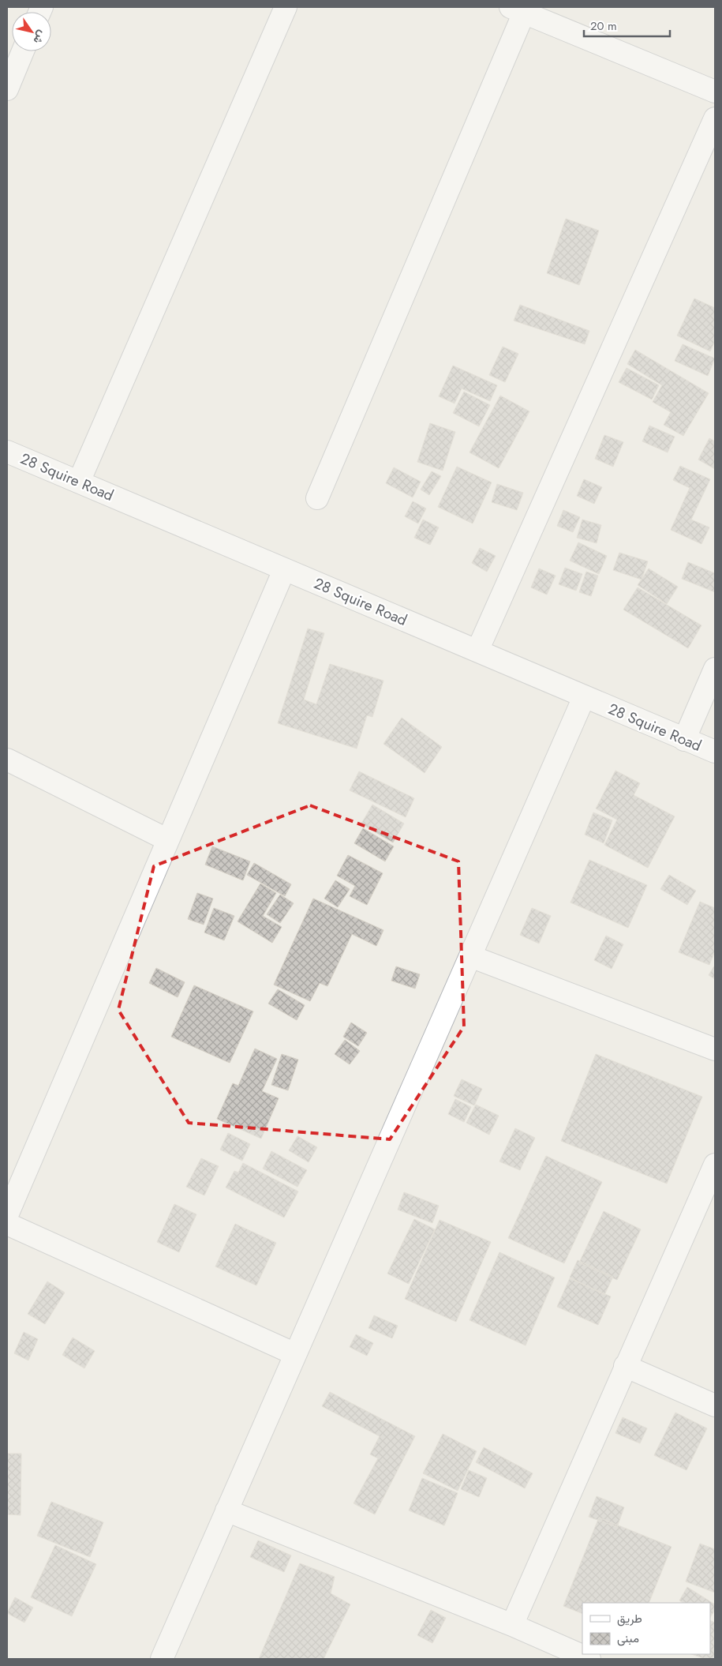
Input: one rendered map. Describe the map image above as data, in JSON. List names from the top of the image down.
{
  "streets": {
    "street": ["28 Squire Road"]
  },
  "legend": ["طريق", "مبنى"],
  "scale_bar": "20 m",
  "north": "bottom right"
}
